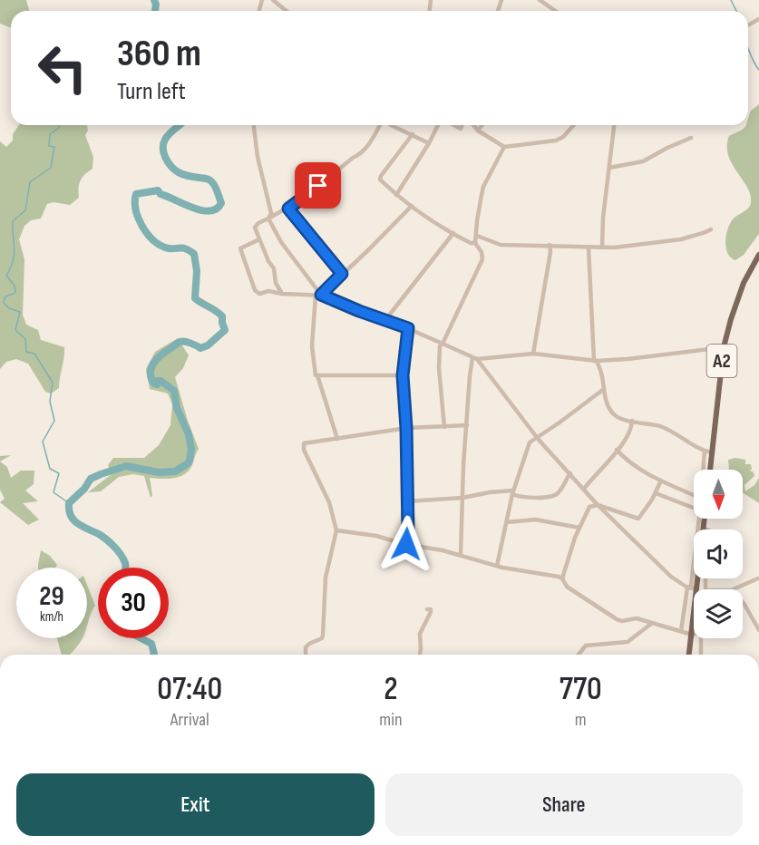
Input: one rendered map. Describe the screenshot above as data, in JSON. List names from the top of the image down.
{
  "streets": {
    "main road": ["A2"]
  },
  "north": "bottom",
  "page": {
    "turn": ["360 m", "Turn left"],
    "speed": "29 km/h",
    "limit": "30",
    "eta": [
      "07:40",
      "Arrival",
      "2",
      "min",
      "770",
      "m"
    ],
    "buttons": ["Exit", "Share"]
  }
}
